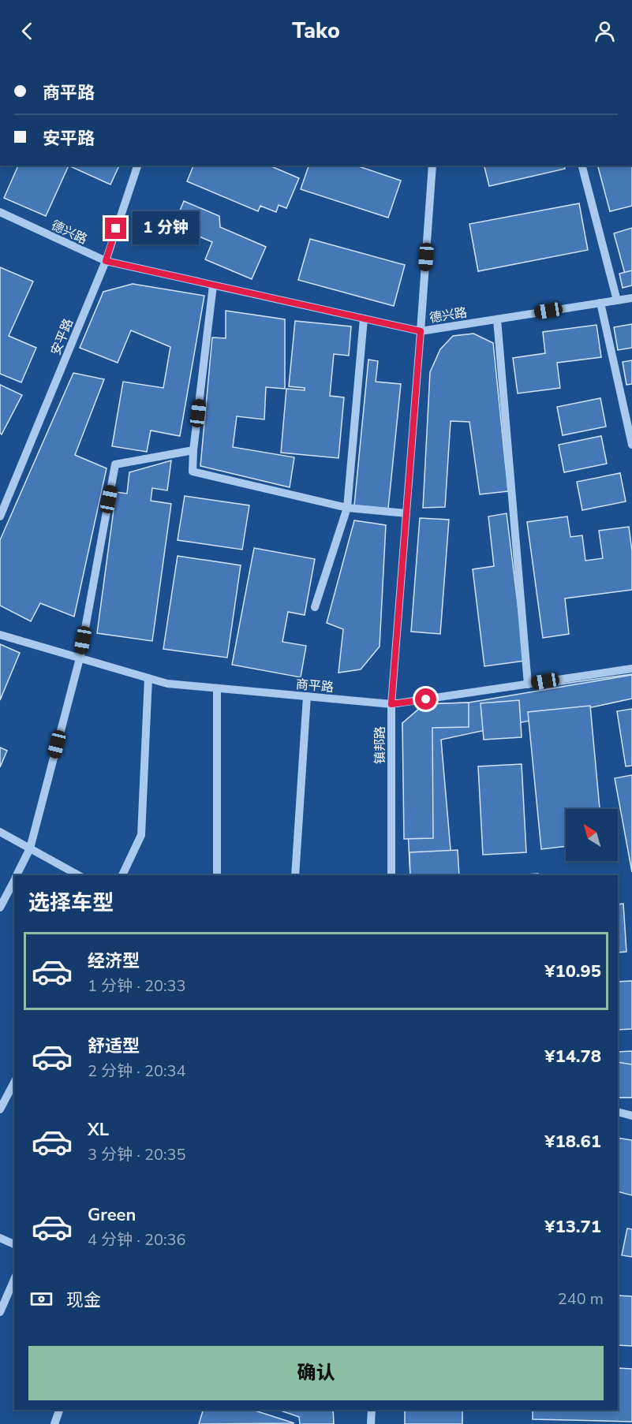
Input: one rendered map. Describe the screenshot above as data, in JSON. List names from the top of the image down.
{
  "streets": {
    "street": [
      "德兴路",
      "安平路",
      "商平路",
      "镇邦路"
    ]
  },
  "crossings": [
    ["德兴路", "安平路"],
    ["德兴路", "镇邦路"],
    ["商平路", "镇邦路"]
  ],
  "north": "top left",
  "page": {
    "header": "Tako",
    "banner": ["商平路", "安平路"],
    "bubble": "1 分钟",
    "heading": "选择车型",
    "list": [
      {
        "name": "经济型",
        "note": "1 分钟 · 20:33",
        "value": "¥10.95"
      },
      {
        "name": "舒适型",
        "note": "2 分钟 · 20:34",
        "value": "¥14.78"
      },
      {
        "name": "XL",
        "note": "3 分钟 · 20:35",
        "value": "¥18.61"
      },
      {
        "name": "Green",
        "note": "4 分钟 · 20:36",
        "value": "¥13.71"
      }
    ],
    "pay": ["现金", "240 m"],
    "buttons": "确认"
  }
}
